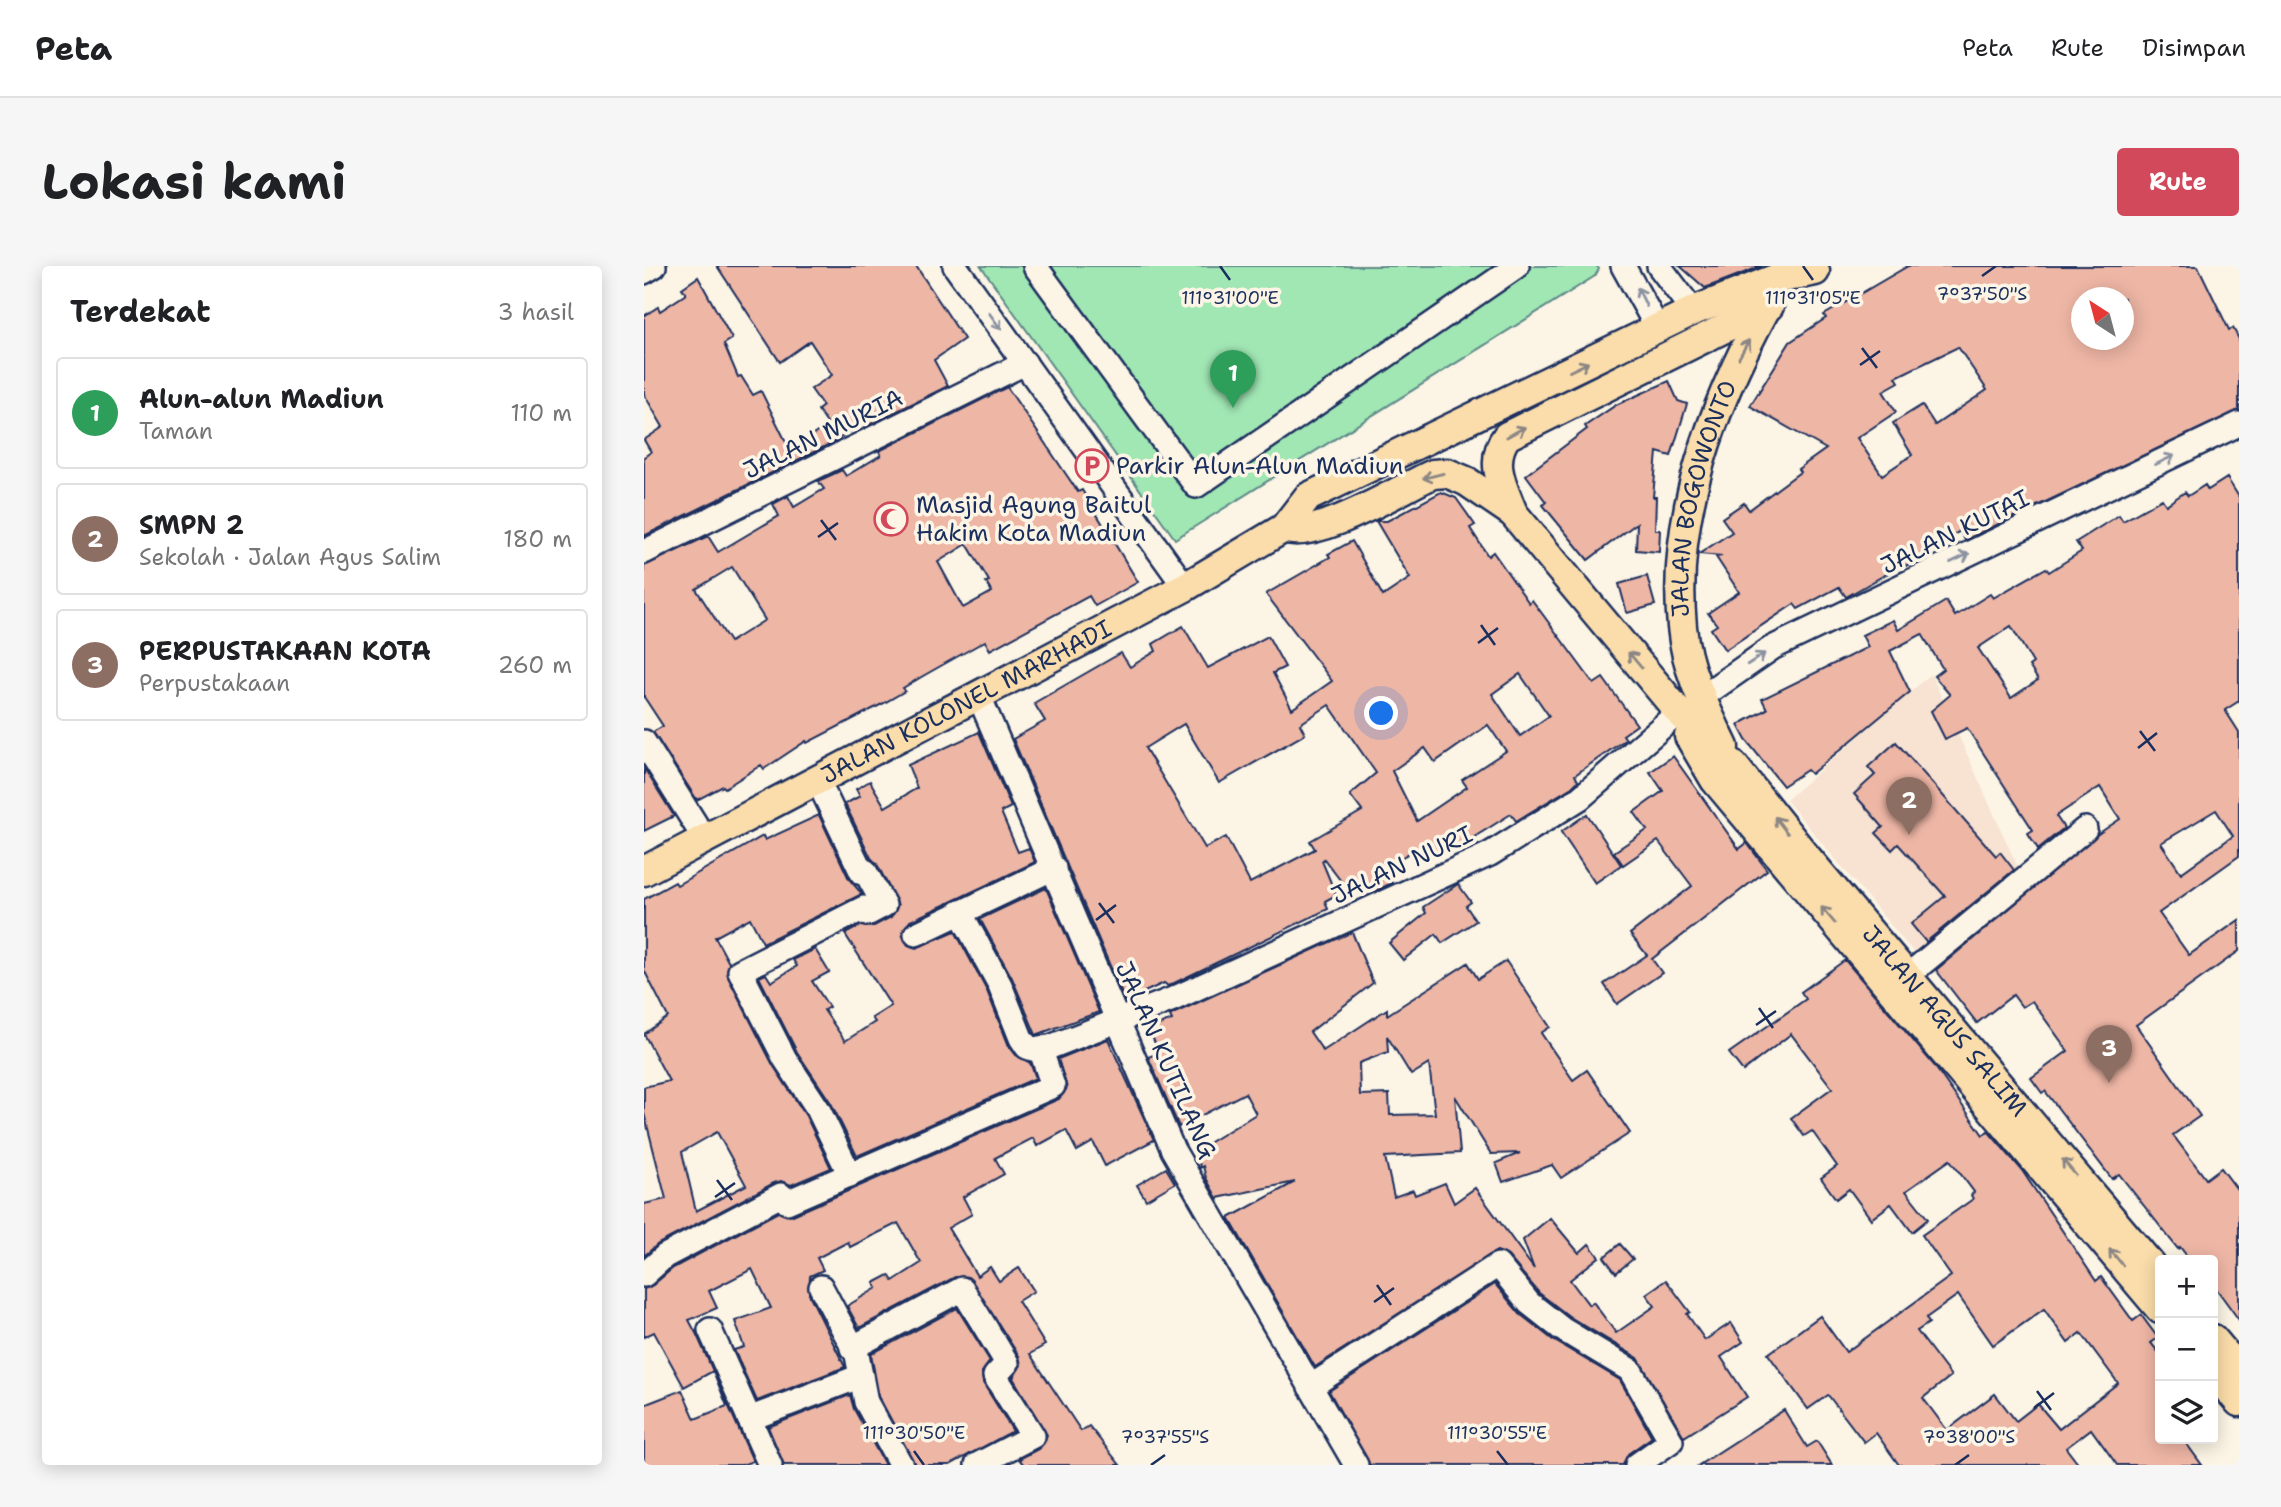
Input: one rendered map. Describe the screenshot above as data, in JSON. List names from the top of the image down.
{
  "streets": {
    "main road": ["JALAN BOGOWONTO", "JALAN KOLONEL MARHADI", "JALAN AGUS SALIM"],
    "street": [
      "JALAN MURIA",
      "JALAN KUTAI",
      "JALAN NURI",
      "JALAN KUTILANG"
    ]
  },
  "crossings": [
    ["JALAN BOGOWONTO", "JALAN KUTAI"],
    ["JALAN BOGOWONTO", "JALAN NURI"],
    ["JALAN BOGOWONTO", "JALAN AGUS SALIM"],
    ["JALAN KUTAI", "JALAN NURI"],
    ["JALAN KUTAI", "JALAN AGUS SALIM"],
    ["JALAN KOLONEL MARHADI", "JALAN KUTILANG"],
    ["JALAN NURI", "JALAN AGUS SALIM"],
    ["JALAN NURI", "JALAN KUTILANG"]
  ],
  "one_way": ["JALAN BOGOWONTO", "JALAN KUTAI"],
  "places": {
    "parking": ["Parkir Alun-Alun Madiun"],
    "mosque": ["Masjid Agung Baitul Hakim Kota Madiun"]
  },
  "north": "top left",
  "page": {
    "header": "Peta",
    "nav": ["Peta", "Rute", "Disimpan"],
    "buttons": "Rute",
    "title": "Lokasi kami",
    "heading": ["Terdekat", "3 hasil"],
    "pins": ["1", "2", "3"],
    "list": [
      {
        "mark": "1",
        "name": "Alun-alun Madiun",
        "note": "Taman",
        "value": "110 m"
      },
      {
        "mark": "2",
        "name": "SMPN 2",
        "note": "Sekolah · Jalan Agus Salim",
        "value": "180 m"
      },
      {
        "mark": "3",
        "name": "PERPUSTAKAAN KOTA",
        "note": "Perpustakaan",
        "value": "260 m"
      }
    ],
    "map_buttons": ["+", "−"]
  },
  "coordinates": [
    "7°37'50\"S",
    "111°31'00\"E",
    "111°31'05\"E",
    "111°30'50\"E",
    "111°30'55\"E",
    "7°37'55\"S",
    "7°38'00\"S"
  ]
}
